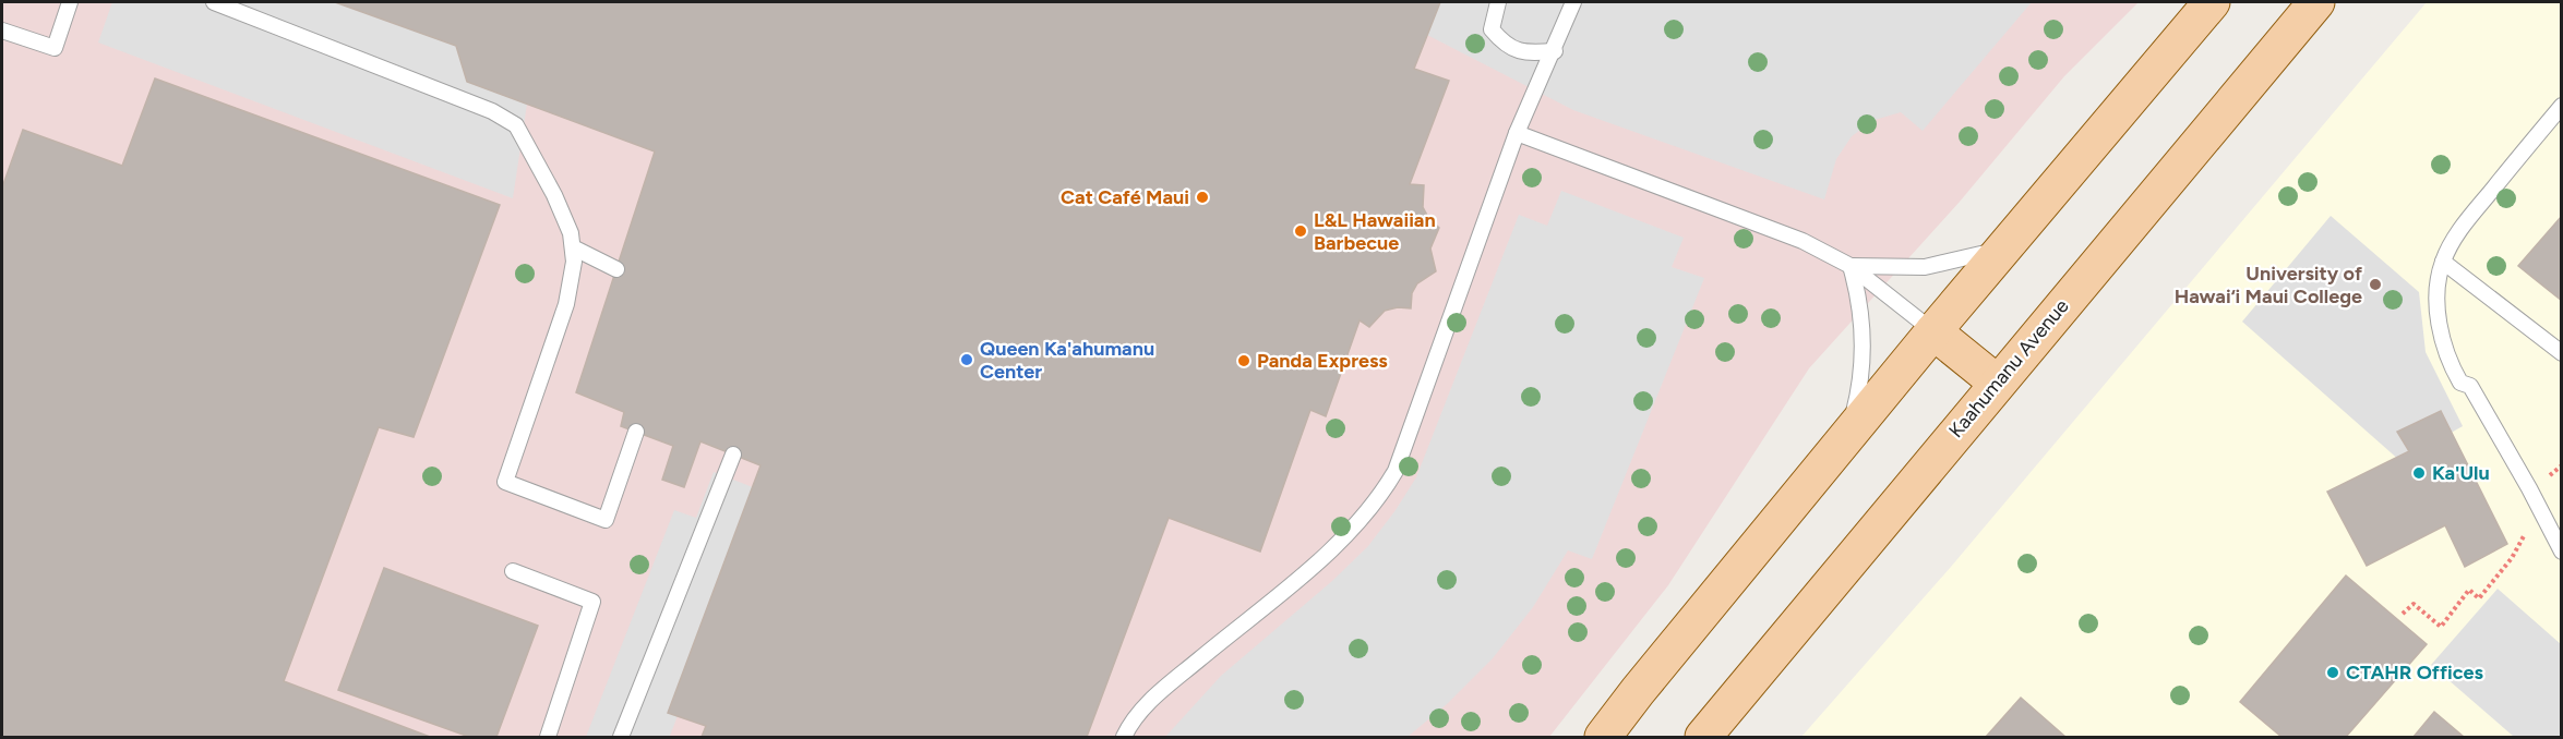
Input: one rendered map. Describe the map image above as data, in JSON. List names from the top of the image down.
{
  "streets": {
    "main road": ["Kaahumanu Avenue"]
  },
  "places": [
    "Cat Café Maui",
    "L&L Hawaiian Barbecue",
    "University of Hawai‘i Maui College",
    "Queen Ka'ahumanu Center",
    "Panda Express",
    "Ka'Ulu",
    "CTAHR Offices"
  ]
}
